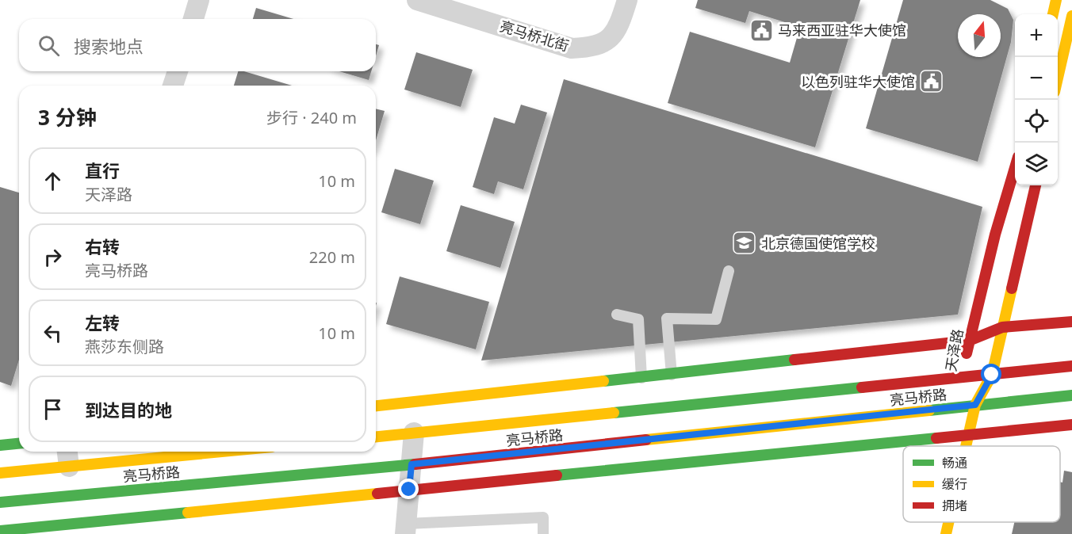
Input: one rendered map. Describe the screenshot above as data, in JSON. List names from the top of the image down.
{
  "streets": {
    "street": ["亮马桥北街", "天泽路", "亮马桥路"]
  },
  "crossings": [
    ["天泽路", "亮马桥路"]
  ],
  "places": {
    "public building": ["马来西亚驻华大使馆", "以色列驻华大使馆"],
    "school or university": ["北京德国使馆学校"]
  },
  "legend": ["畅通", "缓行", "拥堵"],
  "north": "top",
  "page": {
    "map_buttons": ["+", "−"],
    "search": "搜索地点",
    "heading": ["3 分钟", "步行 · 240 m"],
    "list": [
      ["直行", "天泽路", "10 m"],
      ["右转", "亮马桥路", "220 m"],
      ["左转", "燕莎东侧路", "10 m"],
      "到达目的地"
    ]
  }
}
